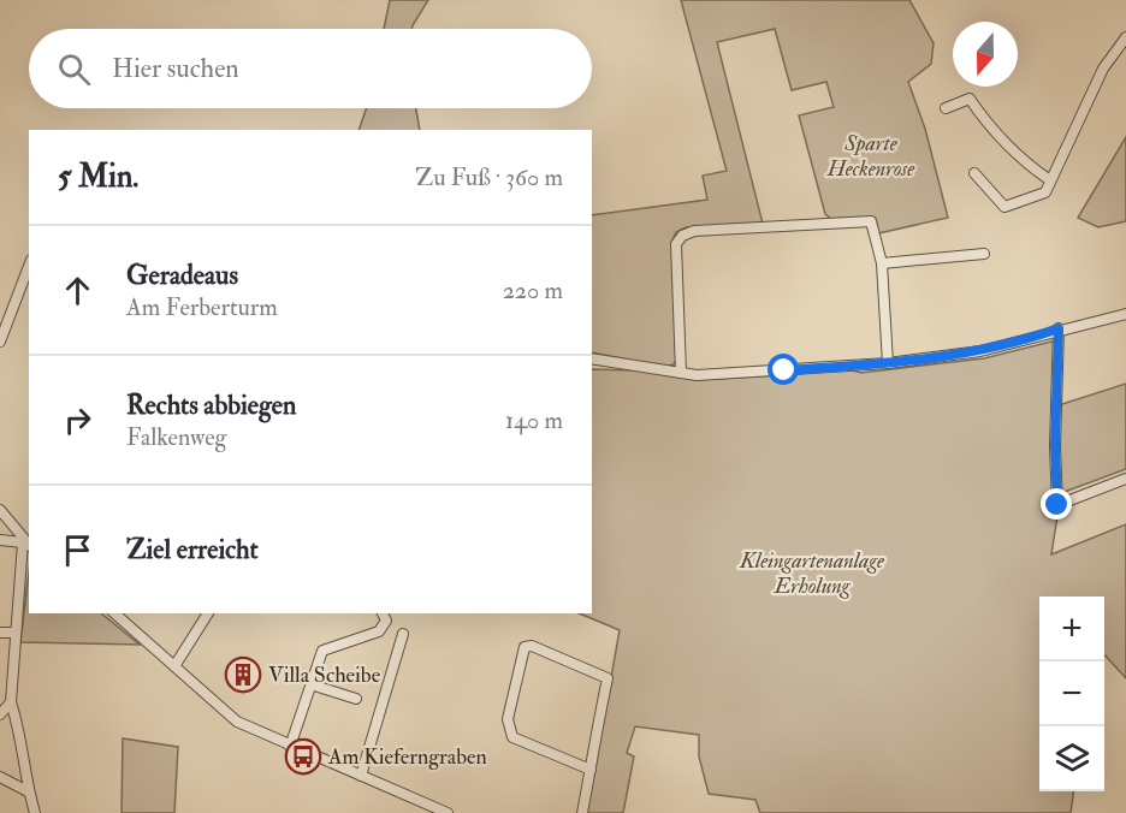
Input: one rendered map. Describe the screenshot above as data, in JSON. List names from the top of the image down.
{
  "parks": ["Sparte Heckenrose", "Kleingartenanlage Erholung"],
  "places": {
    "building": ["Villa Scheibe"],
    "bus stop": ["Am Kieferngraben"]
  },
  "north": "bottom",
  "page": {
    "search": "Hier suchen",
    "heading": ["5 Min.", "Zu Fuß · 360 m"],
    "list": [
      ["Geradeaus", "Am Ferberturm", "220 m"],
      ["Rechts abbiegen", "Falkenweg", "140 m"],
      "Ziel erreicht"
    ],
    "map_buttons": ["+", "−"]
  }
}
